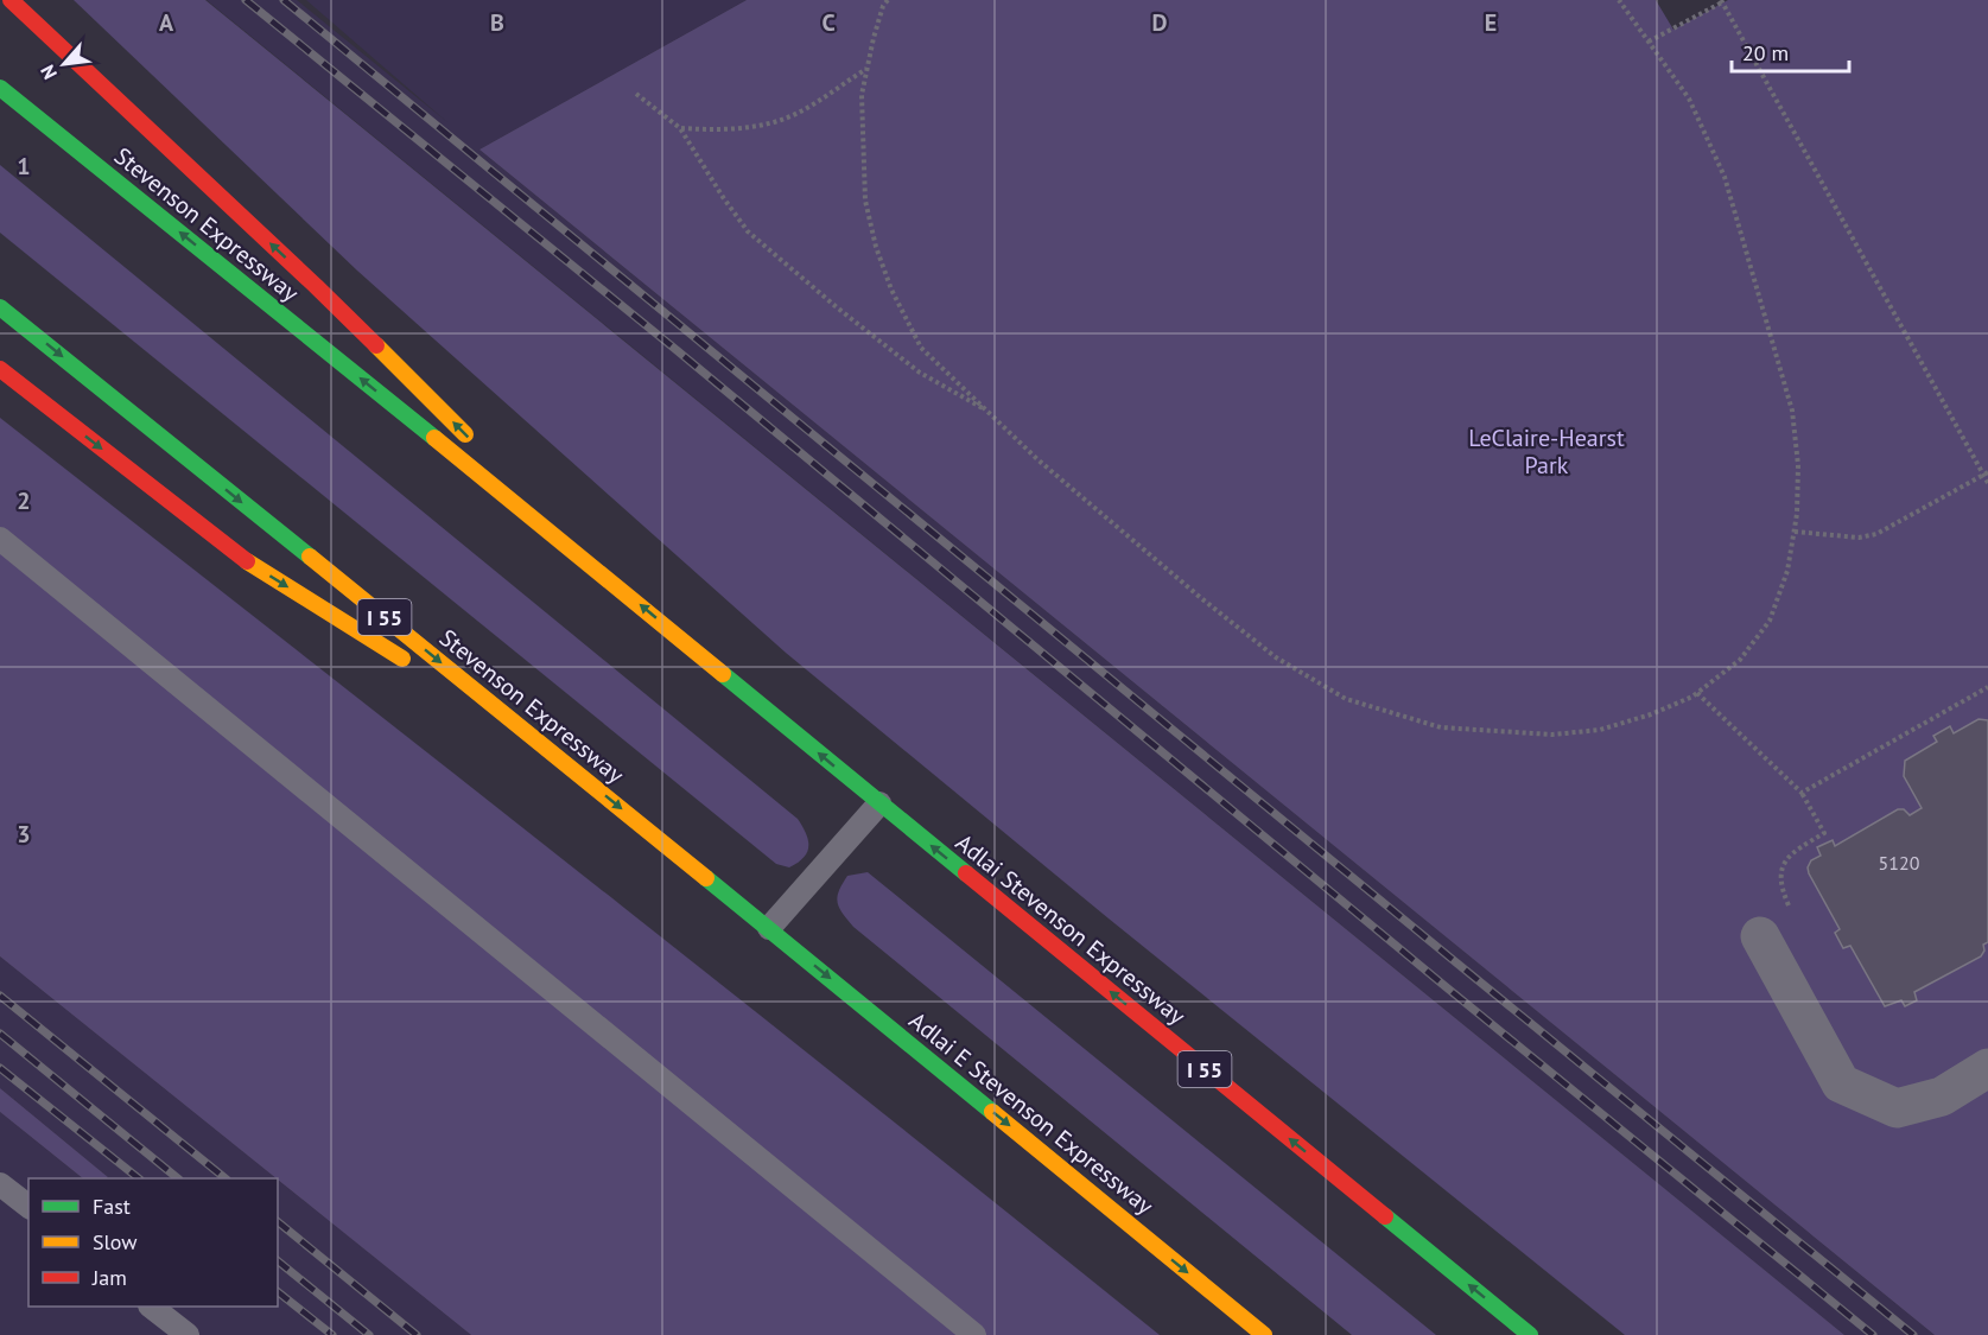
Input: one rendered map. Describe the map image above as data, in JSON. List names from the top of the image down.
{
  "streets": {
    "highway": [
      "Stevenson Expressway",
      "I 55",
      "Adlai Stevenson Expressway",
      "Adlai E Stevenson Expressway"
    ]
  },
  "crossings": [
    ["Stevenson Expressway", "Adlai Stevenson Expressway"],
    ["Stevenson Expressway", "Adlai E Stevenson Expressway"]
  ],
  "one_way": ["Adlai Stevenson Expressway", "Adlai E Stevenson Expressway"],
  "parks": ["LeClaire-Hearst Park"],
  "house_numbers": ["5120"],
  "legend": ["Fast", "Slow", "Jam"],
  "scale_bar": "20 m",
  "north": "bottom left",
  "grid": {
    "columns": [
      "A",
      "B",
      "C",
      "D",
      "E"
    ],
    "rows": ["1", "2", "3"]
  }
}
